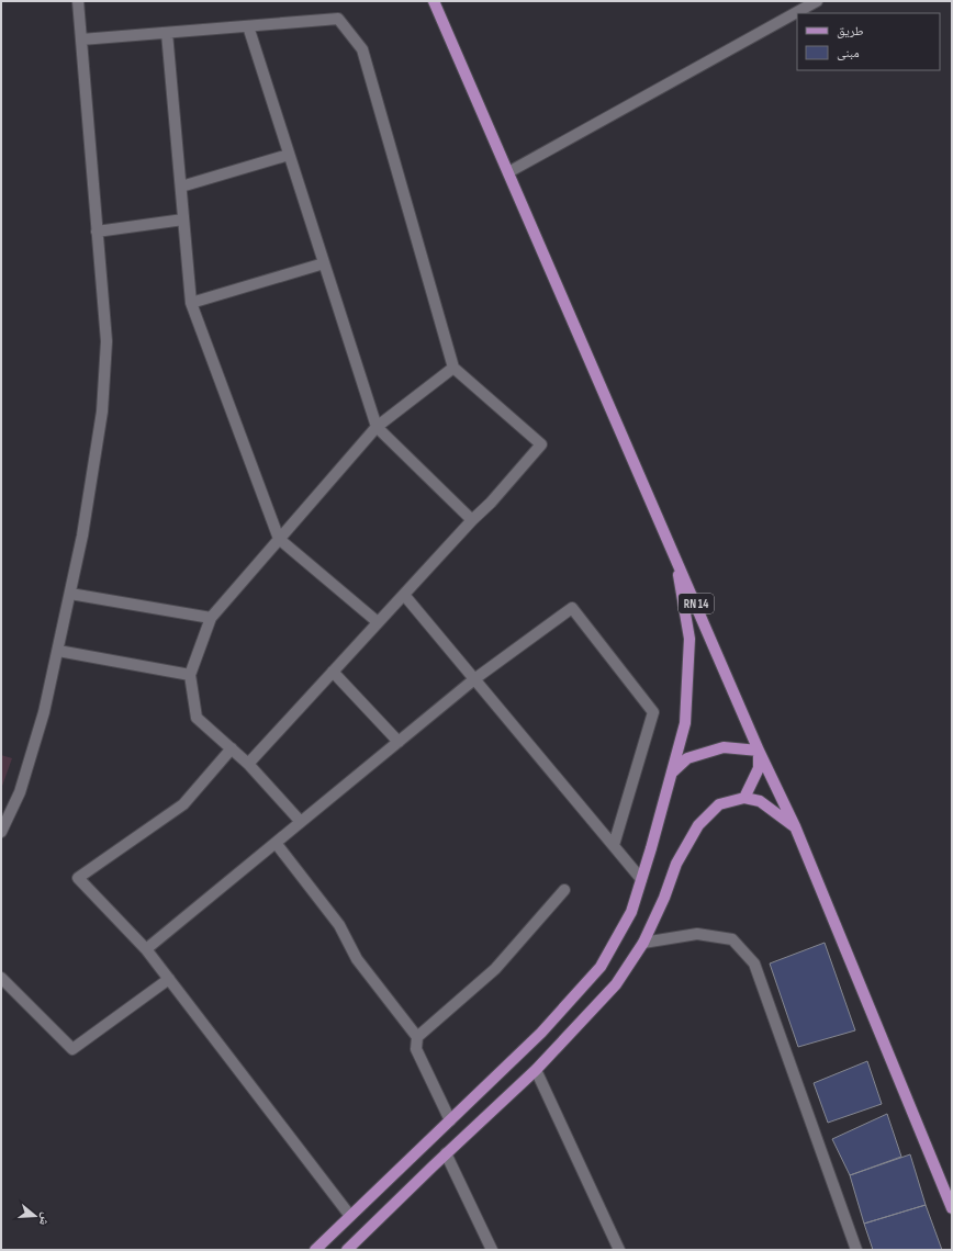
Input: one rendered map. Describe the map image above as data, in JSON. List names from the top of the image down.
{
  "streets": {
    "main road": ["RN 14"]
  },
  "legend": ["طريق", "مبنى"],
  "north": "right"
}
